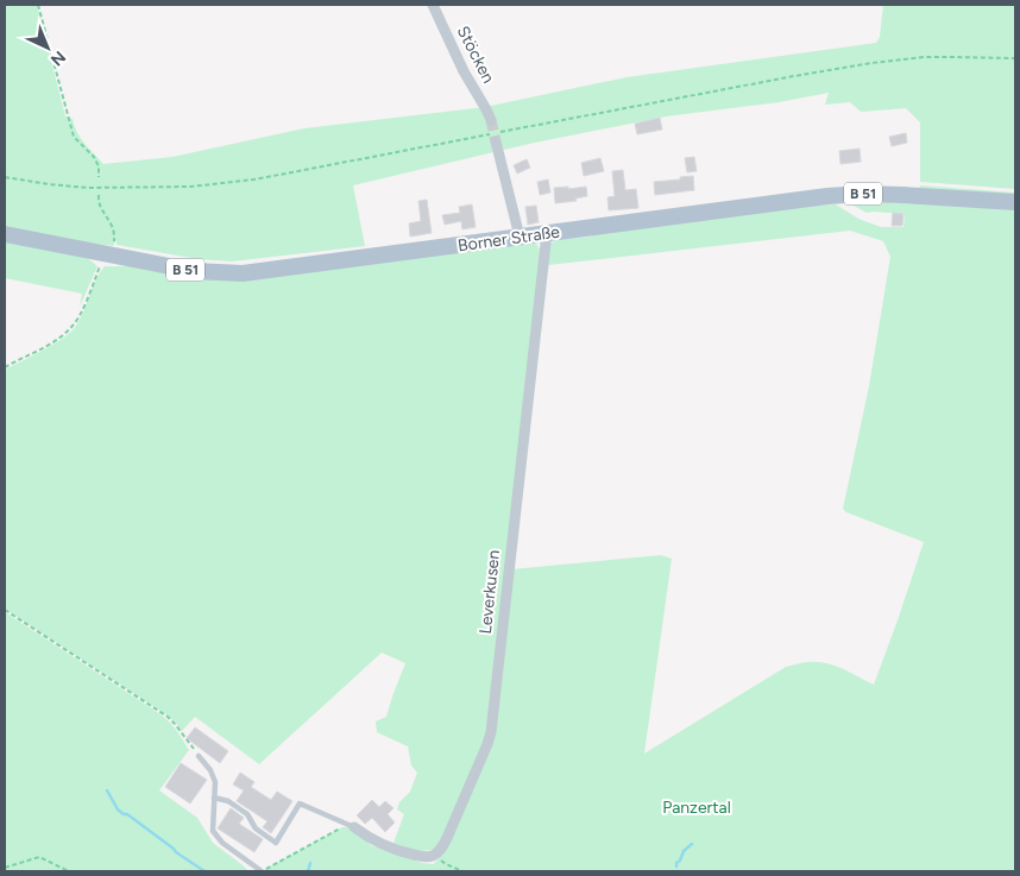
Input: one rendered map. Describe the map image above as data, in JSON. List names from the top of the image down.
{
  "streets": {
    "main road": ["B 51", "Borner Straße"],
    "street": ["Stöcken", "Leverkusen"]
  },
  "crossings": [
    ["Borner Straße", "Leverkusen"]
  ],
  "parks": ["Panzertal"],
  "north": "bottom right"
}
